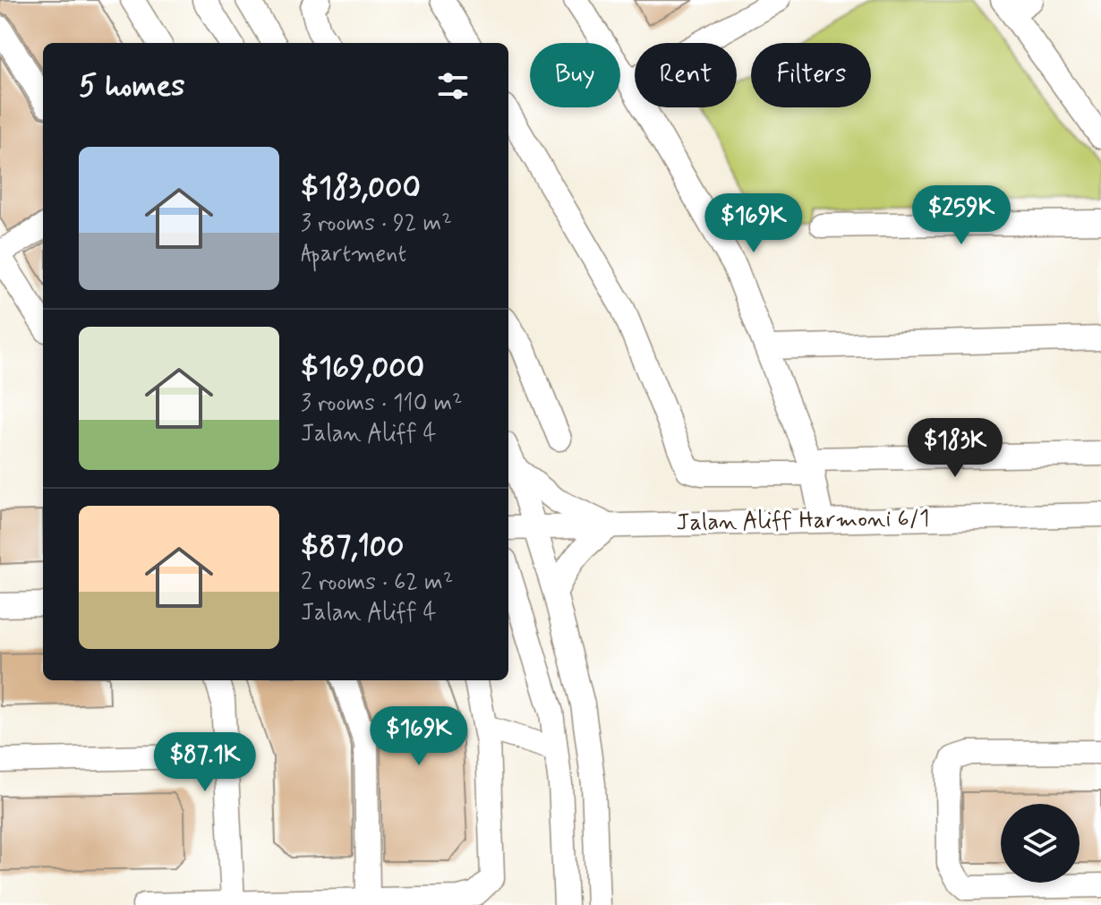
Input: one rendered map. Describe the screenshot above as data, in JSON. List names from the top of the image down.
{
  "streets": {
    "street": ["Jalan Aliff Harmoni 6/1"]
  },
  "page": {
    "chip": ["Buy", "Rent", "Filters"],
    "heading": "5 homes",
    "list": [
      {
        "name": "$183,000",
        "note": "3 rooms · 92 m² · Apartment"
      },
      {
        "name": "$169,000",
        "note": "3 rooms · 110 m² · Jalan Aliff 4"
      },
      {
        "name": "$87,100",
        "note": "2 rooms · 62 m² · Jalan Aliff 4"
      }
    ],
    "price": [
      "$259K",
      "$169K",
      "$183K",
      "$169K",
      "$87.1K"
    ]
  }
}
